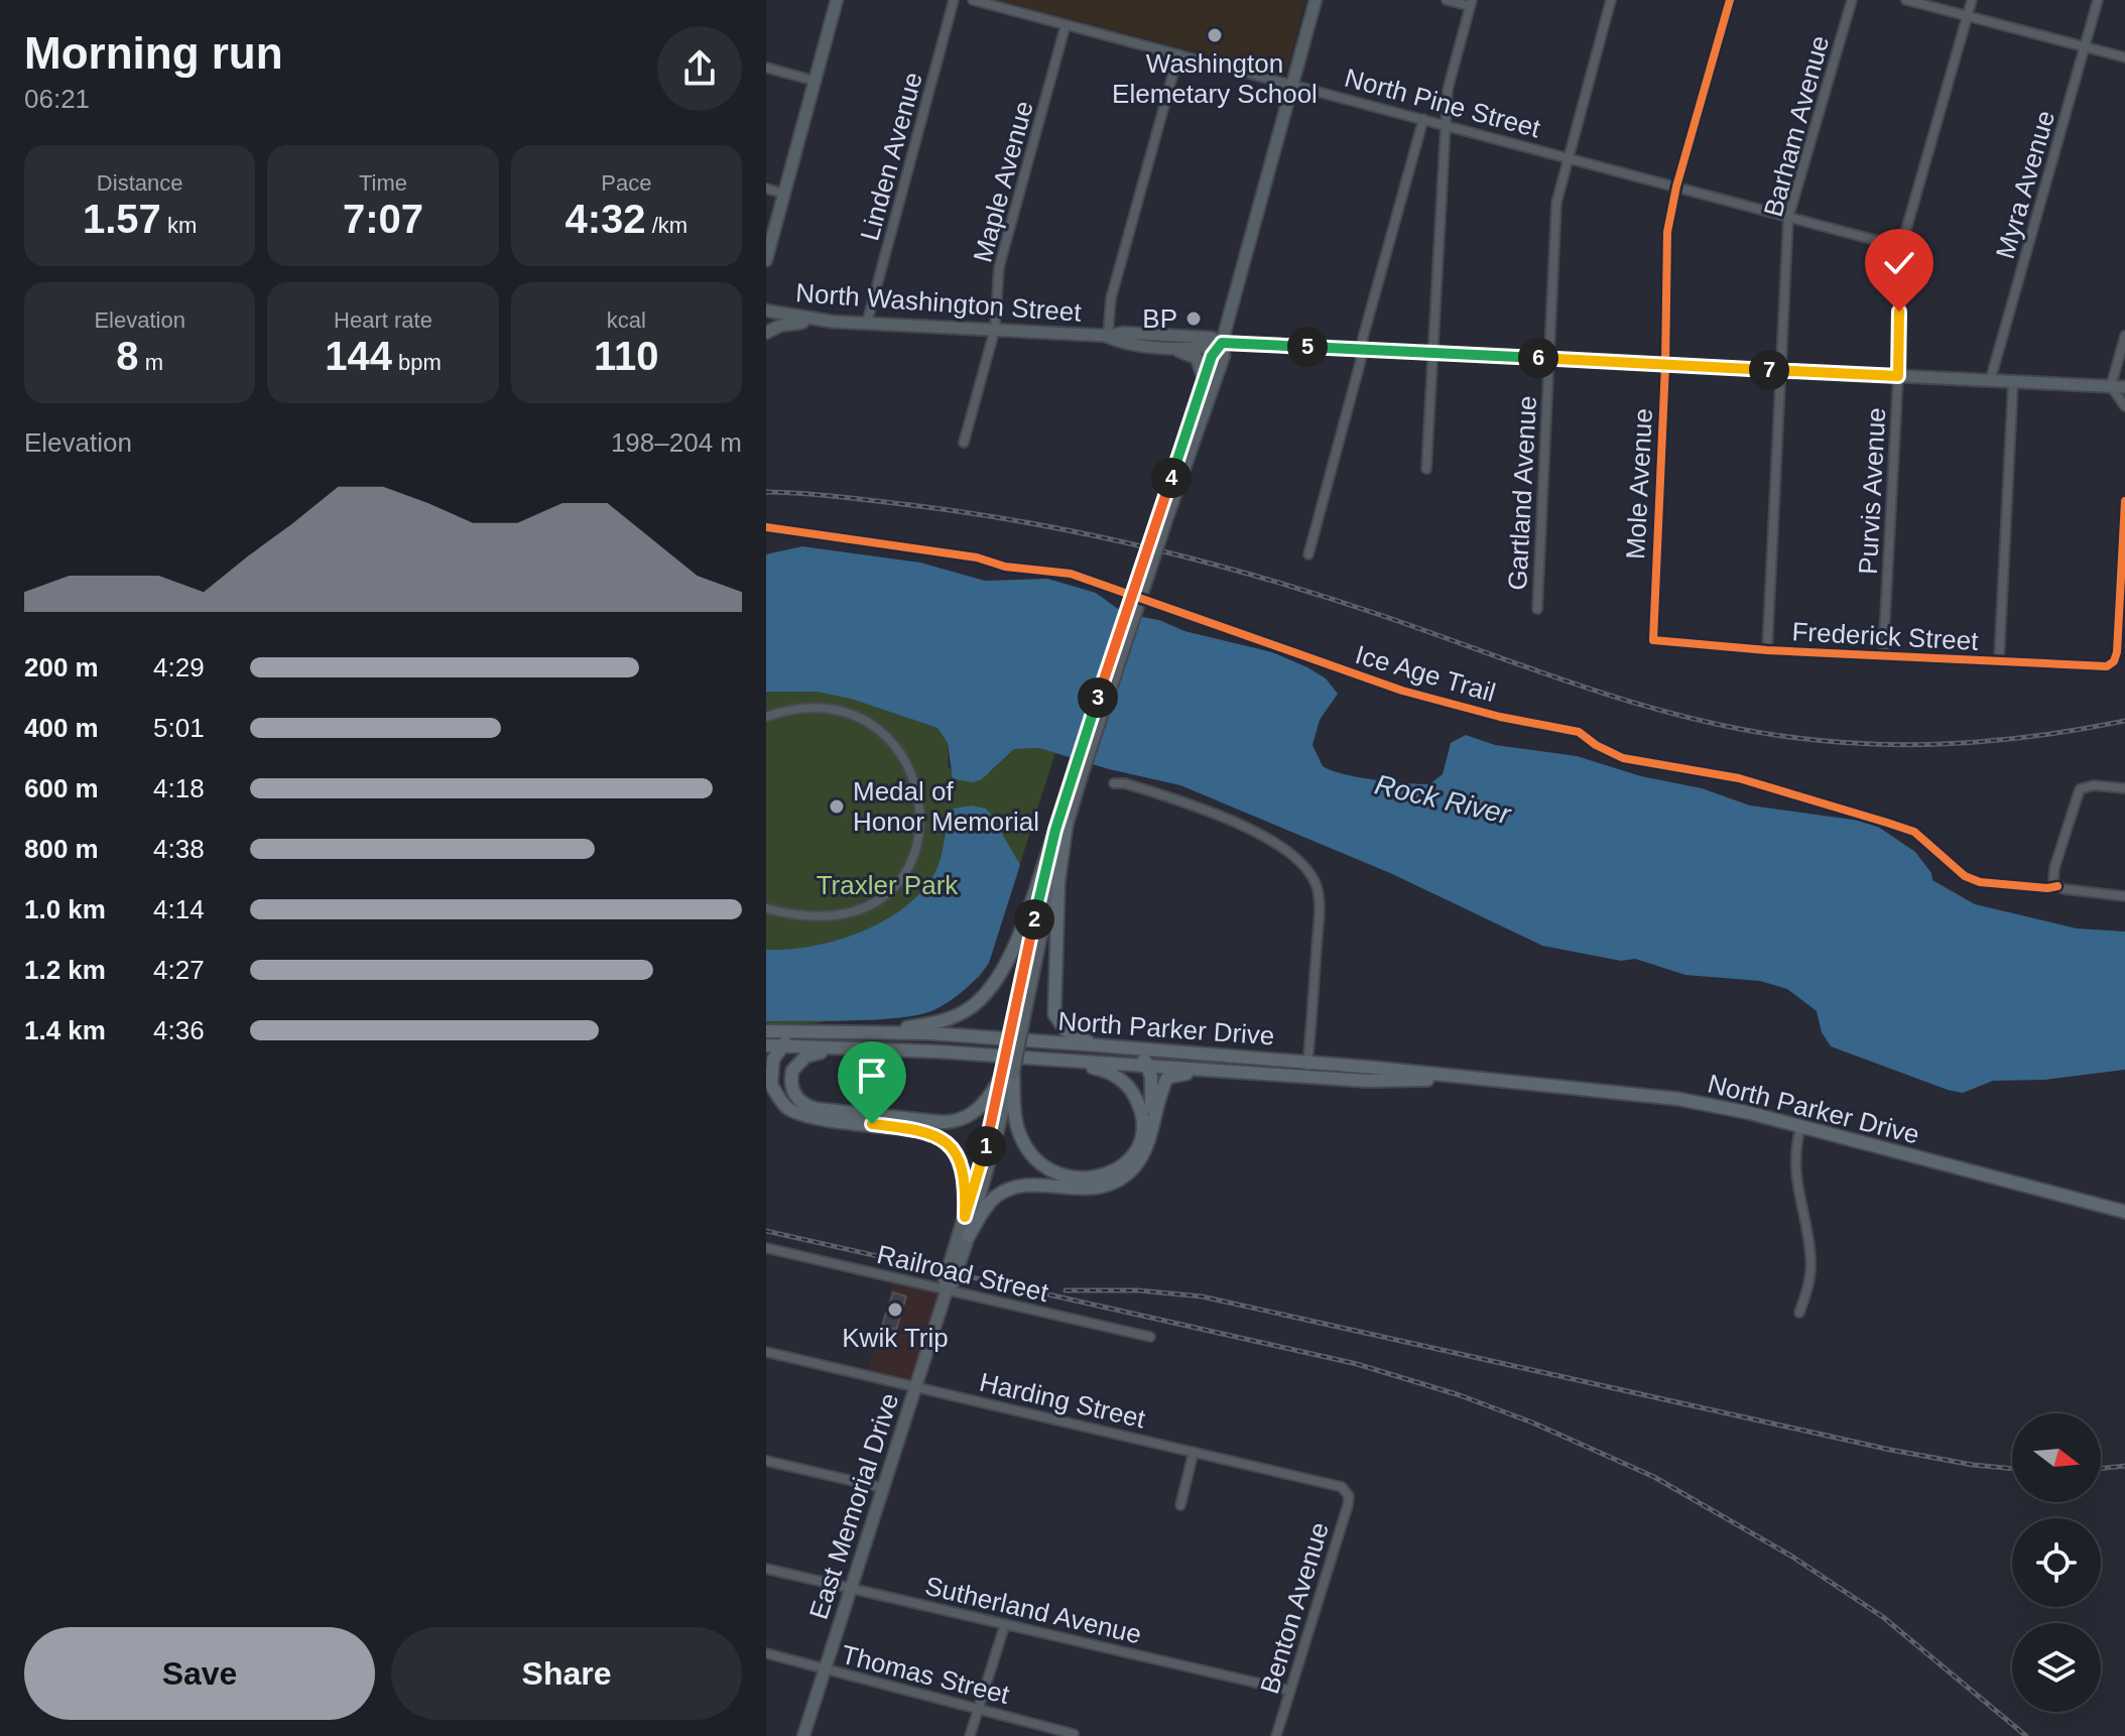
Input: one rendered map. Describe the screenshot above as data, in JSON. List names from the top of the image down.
{
  "streets": {
    "main road": ["North Washington Street", "North Parker Drive", "East Memorial Drive"],
    "street": [
      "North Pine Street",
      "Barham Avenue",
      "Linden Avenue",
      "Maple Avenue",
      "Myra Avenue",
      "Mole Avenue",
      "Purvis Avenue",
      "Gartland Avenue",
      "Frederick Street",
      "Railroad Street",
      "Harding Street",
      "Benton Avenue",
      "Sutherland Avenue",
      "Thomas Street"
    ],
    "cycle path": ["Ice Age Trail"]
  },
  "crossings": [
    ["North Pine Street", "Barham Avenue"],
    ["North Pine Street", "Maple Avenue"],
    ["North Pine Street", "Mole Avenue"],
    ["North Pine Street", "Purvis Avenue"],
    ["North Pine Street", "Gartland Avenue"],
    ["Barham Avenue", "North Washington Street"],
    ["Barham Avenue", "Frederick Street"],
    ["Linden Avenue", "North Washington Street"],
    ["Maple Avenue", "North Washington Street"],
    ["Myra Avenue", "North Washington Street"],
    ["North Washington Street", "Mole Avenue"],
    ["North Washington Street", "Purvis Avenue"],
    ["North Washington Street", "Gartland Avenue"],
    ["Mole Avenue", "Frederick Street"],
    ["Purvis Avenue", "Frederick Street"],
    ["Railroad Street", "East Memorial Drive"],
    ["Harding Street", "East Memorial Drive"],
    ["Harding Street", "Benton Avenue"],
    ["East Memorial Drive", "Sutherland Avenue"],
    ["East Memorial Drive", "Thomas Street"],
    ["Benton Avenue", "Sutherland Avenue"]
  ],
  "water": ["Rock River"],
  "parks": ["Traxler Park"],
  "places": [
    "Washington Elemetary School",
    "BP",
    "Medal of Honor Memorial",
    "Kwik Trip"
  ],
  "north": "right",
  "page": {
    "heading": ["Morning run", "06:21"],
    "stats": [
      ["Distance", "1.57 km"],
      ["Time", "7:07"],
      ["Pace", "4:32 /km"],
      ["Elevation", "8 m"],
      ["Heart rate", "144 bpm"],
      ["kcal", "110"]
    ],
    "pins": [
      "5",
      "6",
      "7",
      "4",
      "3",
      "2",
      "1"
    ],
    "chart": ["Elevation", "198–204 m"],
    "list": [
      {
        "name": "200 m",
        "note": "4:29"
      },
      {
        "name": "400 m",
        "note": "5:01"
      },
      {
        "name": "600 m",
        "note": "4:18"
      },
      {
        "name": "800 m",
        "note": "4:38"
      },
      {
        "name": "1.0 km",
        "note": "4:14"
      },
      {
        "name": "1.2 km",
        "note": "4:27"
      },
      {
        "name": "1.4 km",
        "note": "4:36"
      }
    ],
    "buttons": ["Save", "Share"]
  }
}
